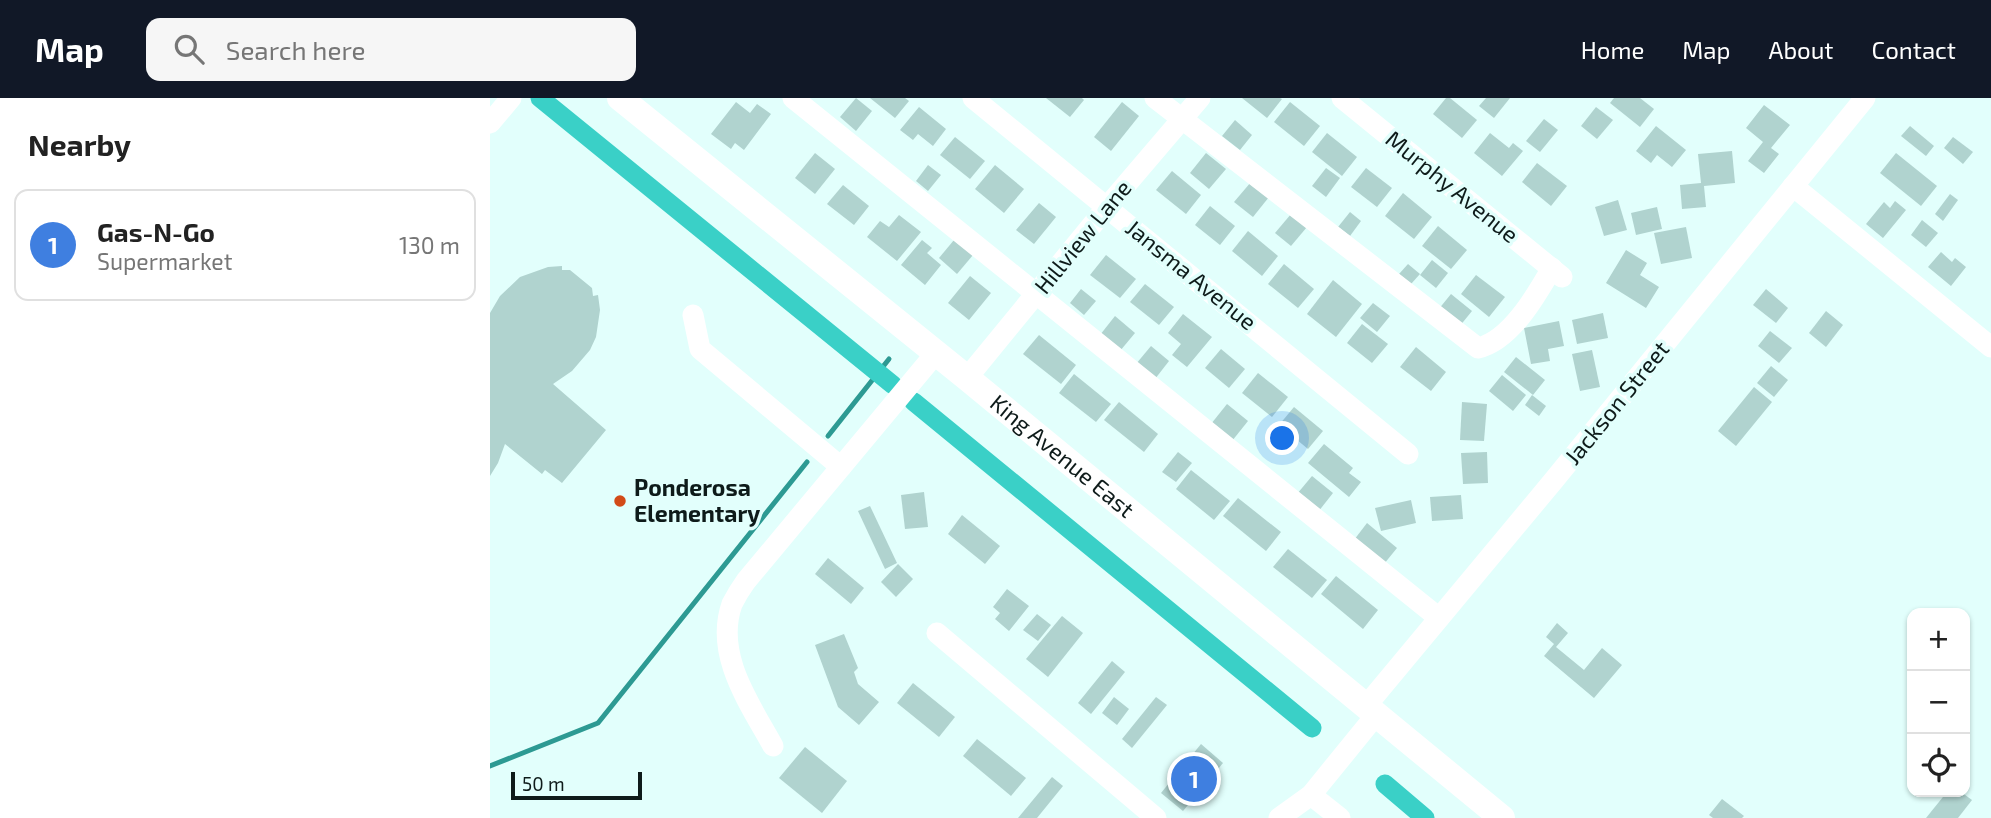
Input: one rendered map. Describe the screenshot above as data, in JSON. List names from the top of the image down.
{
  "streets": {
    "main road": ["King Avenue East"],
    "street": [
      "Murphy Avenue",
      "Hillview Lane",
      "Jansma Avenue",
      "Jackson Street"
    ]
  },
  "crossings": [
    ["Murphy Avenue", "Hillview Lane"],
    ["Hillview Lane", "Jansma Avenue"],
    ["Hillview Lane", "King Avenue East"],
    ["Jackson Street", "King Avenue East"]
  ],
  "places": ["Ponderosa Elementary"],
  "scale_bar": "50 m",
  "page": {
    "header": "Map",
    "search": "Search here",
    "nav": [
      "Home",
      "Map",
      "About",
      "Contact"
    ],
    "heading": "Nearby",
    "list": [
      {
        "mark": "1",
        "name": "Gas-N-Go",
        "note": "Supermarket",
        "value": "130 m"
      }
    ],
    "map_buttons": ["+", "−"],
    "pins": "1",
    "scale": "50 m"
  }
}
